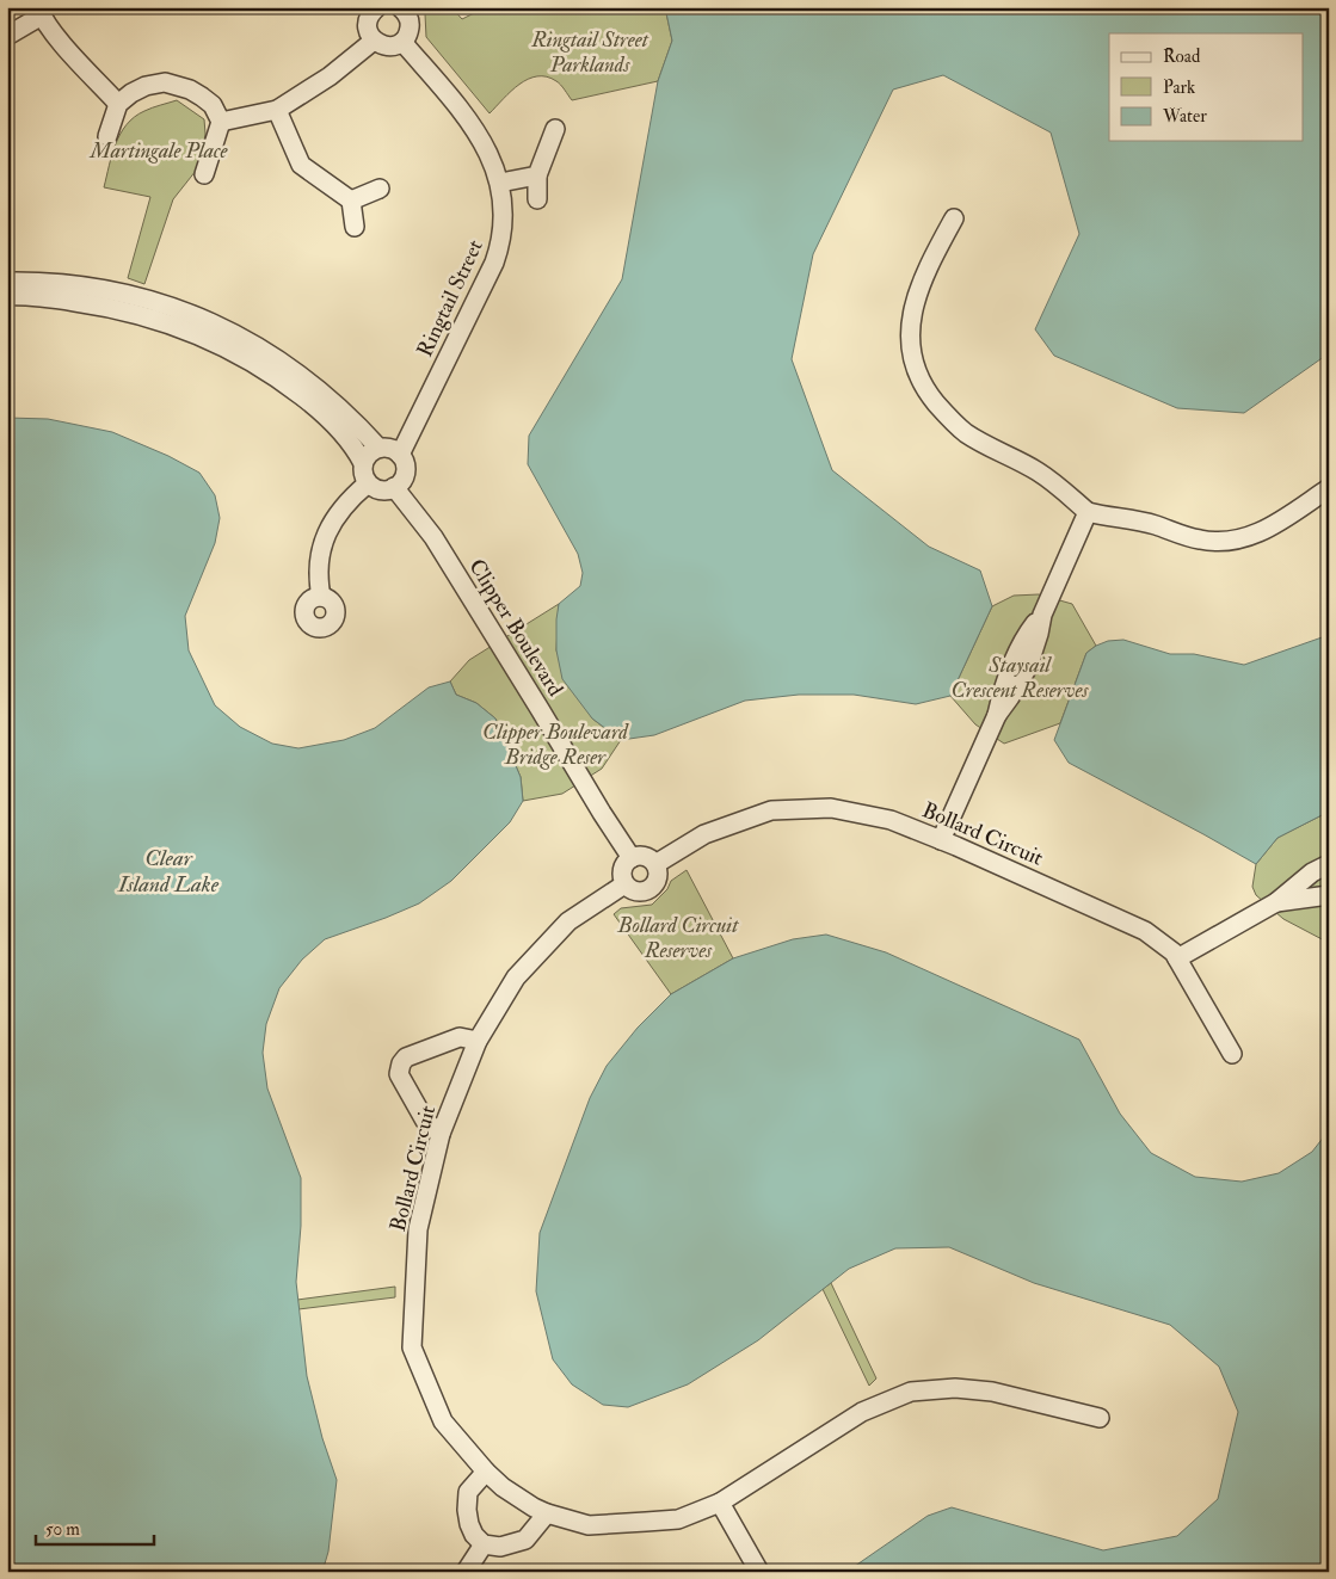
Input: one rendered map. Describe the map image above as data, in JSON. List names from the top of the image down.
{
  "streets": {
    "street": ["Ringtail Street", "Clipper Boulevard", "Bollard Circuit"]
  },
  "crossings": [
    ["Ringtail Street", "Clipper Boulevard"],
    ["Clipper Boulevard", "Bollard Circuit"]
  ],
  "water": ["Clear Island Lake"],
  "parks": [
    "Ringtail Street Parklands",
    "Martingale Place",
    "Staysail Crescent Reserves",
    "Clipper Boulevard Bridge Reser",
    "Bollard Circuit Reserves"
  ],
  "legend": ["Road", "Park", "Water"],
  "scale_bar": "50 m"
}
